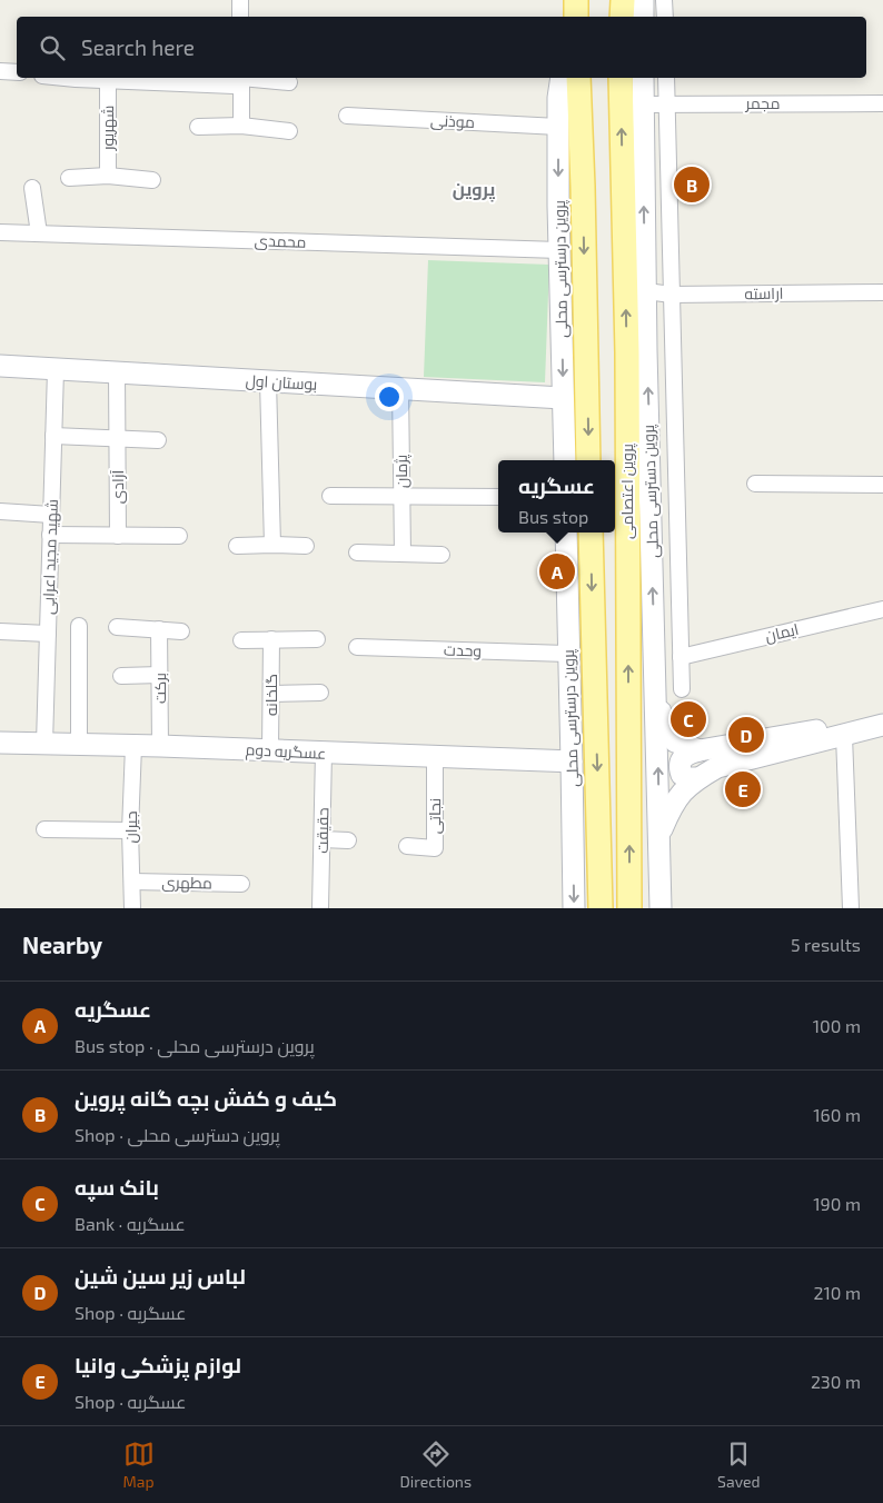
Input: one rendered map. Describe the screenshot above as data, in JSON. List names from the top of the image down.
{
  "streets": {
    "main road": [
      "پروین درسترسی محلی",
      "بوستان اول",
      "پروین اعتصامی",
      "پروین دسترسی محلی",
      "عسگریه دوم"
    ],
    "street": [
      "مجمر",
      "موذنی",
      "شهریور",
      "محمدی",
      "اراسته",
      "پژمان",
      "آزادی",
      "شهید مجید اعرابی",
      "ایمان",
      "وحدت",
      "برکت",
      "گلخانه",
      "نجاتی",
      "جیران",
      "حقیقت",
      "مطهری"
    ]
  },
  "crossings": [
    ["مجمر", "پروین دسترسی محلی"],
    ["موذنی", "پروین درسترسی محلی"],
    ["محمدی", "پروین درسترسی محلی"],
    ["پروین درسترسی محلی", "بوستان اول"],
    ["پروین درسترسی محلی", "وحدت"],
    ["پروین درسترسی محلی", "عسگریه دوم"],
    ["اراسته", "پروین دسترسی محلی"],
    ["بوستان اول", "پژمان"],
    ["بوستان اول", "آزادی"],
    ["بوستان اول", "شهید مجید اعرابی"],
    ["شهید مجید اعرابی", "عسگریه دوم"],
    ["برکت", "عسگریه دوم"],
    ["گلخانه", "عسگریه دوم"],
    ["عسگریه دوم", "نجاتی"],
    ["عسگریه دوم", "جیران"],
    ["عسگریه دوم", "حقیقت"],
    ["جیران", "مطهری"]
  ],
  "districts": ["پروین"],
  "page": {
    "search": "Search here",
    "pins": [
      "B",
      "A",
      "C",
      "D",
      "E"
    ],
    "popup": ["عسگریه", "Bus stop"],
    "heading": ["Nearby", "5 results"],
    "list": [
      {
        "mark": "A",
        "name": "عسگریه",
        "note": "Bus stop · پروین درسترسی محلی",
        "value": "100 m"
      },
      {
        "mark": "B",
        "name": "کیف و کفش بچه گانه پروین",
        "note": "Shop · پروین دسترسی محلی",
        "value": "160 m"
      },
      {
        "mark": "C",
        "name": "بانک سپه",
        "note": "Bank · عسگریه",
        "value": "190 m"
      },
      {
        "mark": "D",
        "name": "لباس زیر سین شین",
        "note": "Shop · عسگریه",
        "value": "210 m"
      },
      {
        "mark": "E",
        "name": "لوازم پزشکی وانیا",
        "note": "Shop · عسگریه",
        "value": "230 m"
      }
    ],
    "nav": ["Map", "Directions", "Saved"]
  }
}
